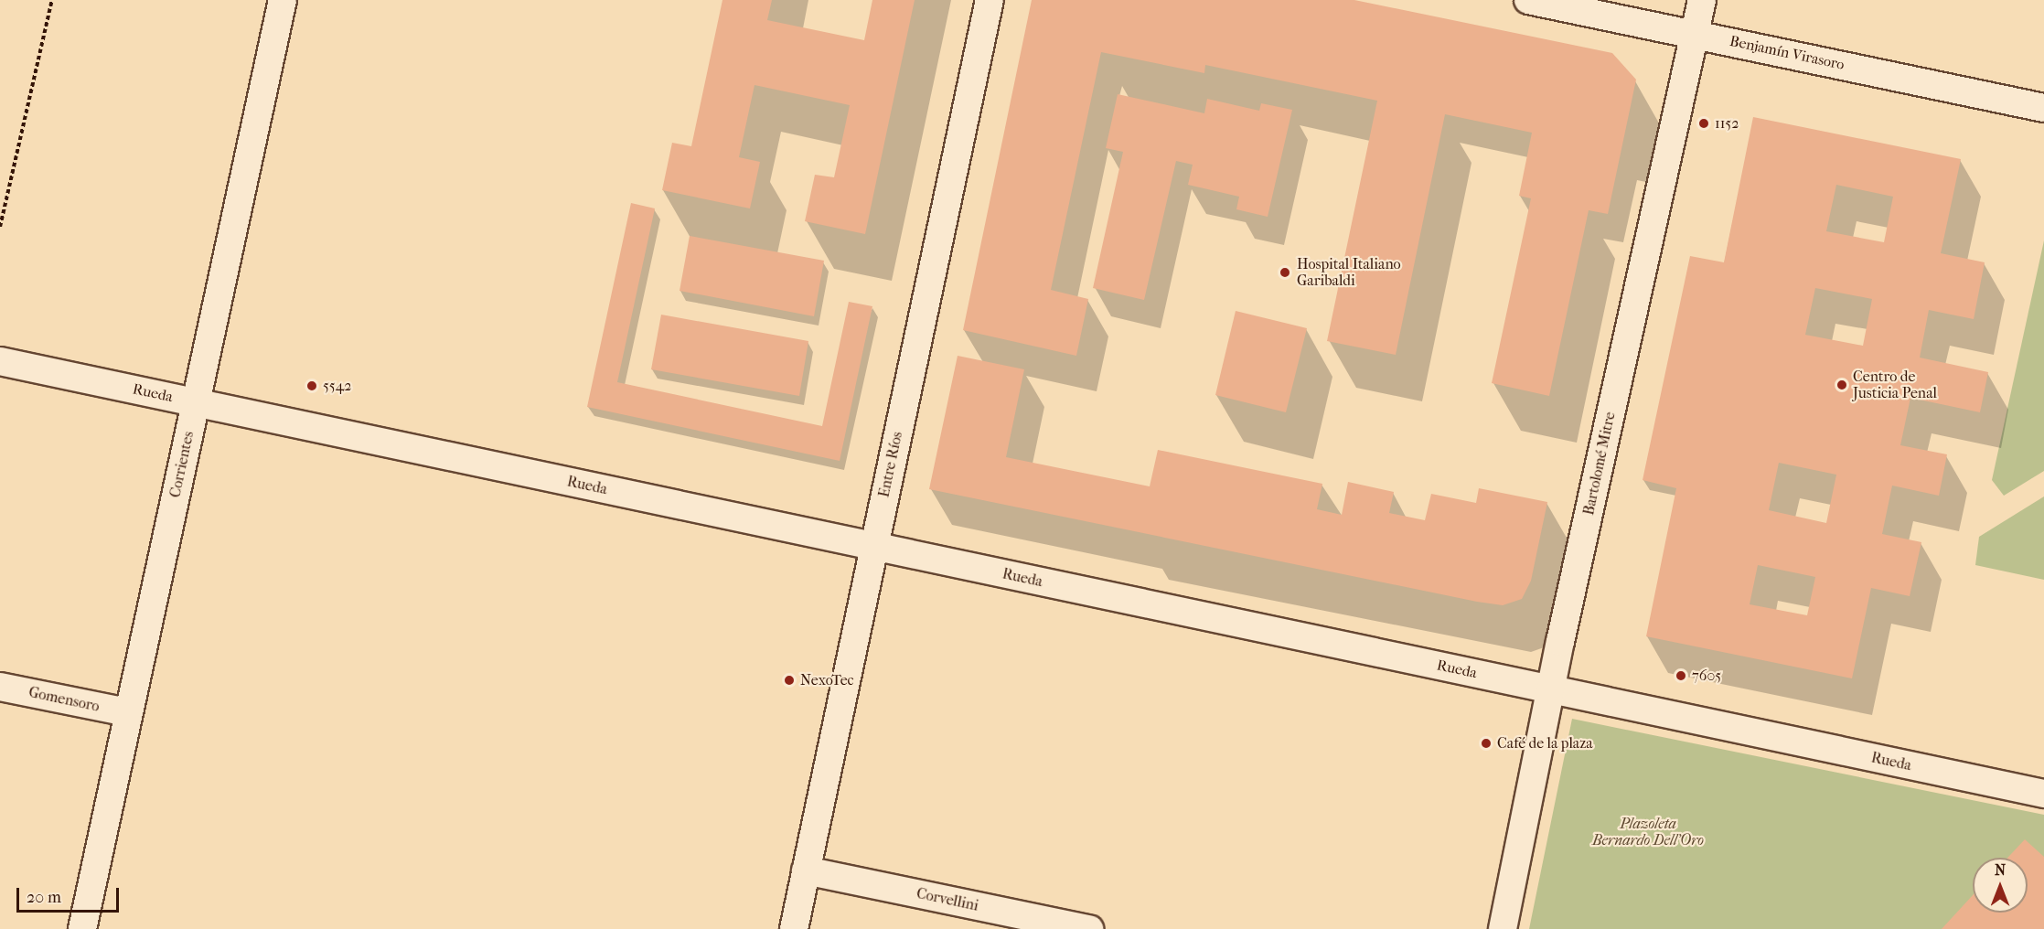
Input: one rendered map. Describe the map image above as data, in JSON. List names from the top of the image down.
{
  "streets": {
    "street": [
      "Benjamín Virasoro",
      "Rueda",
      "Bartolomé Mitre",
      "Corrientes",
      "Entre Ríos",
      "Gomensoro",
      "Corvellini"
    ]
  },
  "crossings": [
    ["Benjamín Virasoro", "Bartolomé Mitre"],
    ["Rueda", "Bartolomé Mitre"],
    ["Rueda", "Corrientes"],
    ["Rueda", "Entre Ríos"],
    ["Corrientes", "Gomensoro"],
    ["Entre Ríos", "Corvellini"]
  ],
  "parks": ["Plazoleta Bernardo Dell'Oro"],
  "places": [
    "1152",
    "Hospital Italiano Garibaldi",
    "Centro de Justicia Penal",
    "5542",
    "7605",
    "NexoTec",
    "Café de la plaza"
  ],
  "scale_bar": "20 m",
  "north": "top"
}
